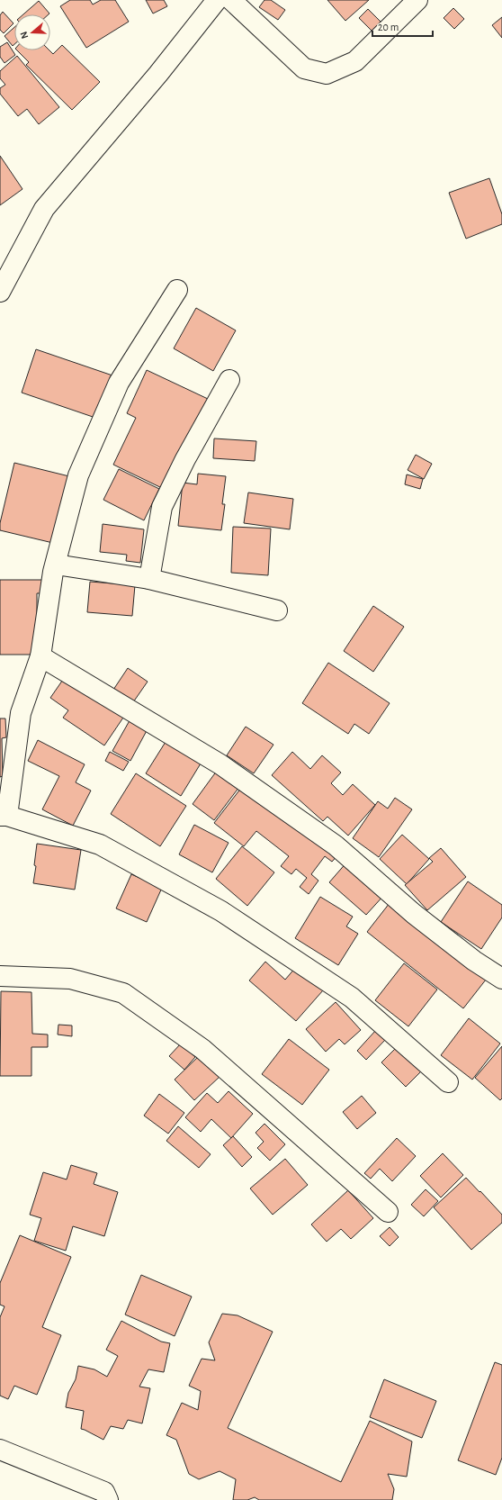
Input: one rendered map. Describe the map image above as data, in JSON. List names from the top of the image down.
{
  "scale_bar": "20 m",
  "north": "left"
}
